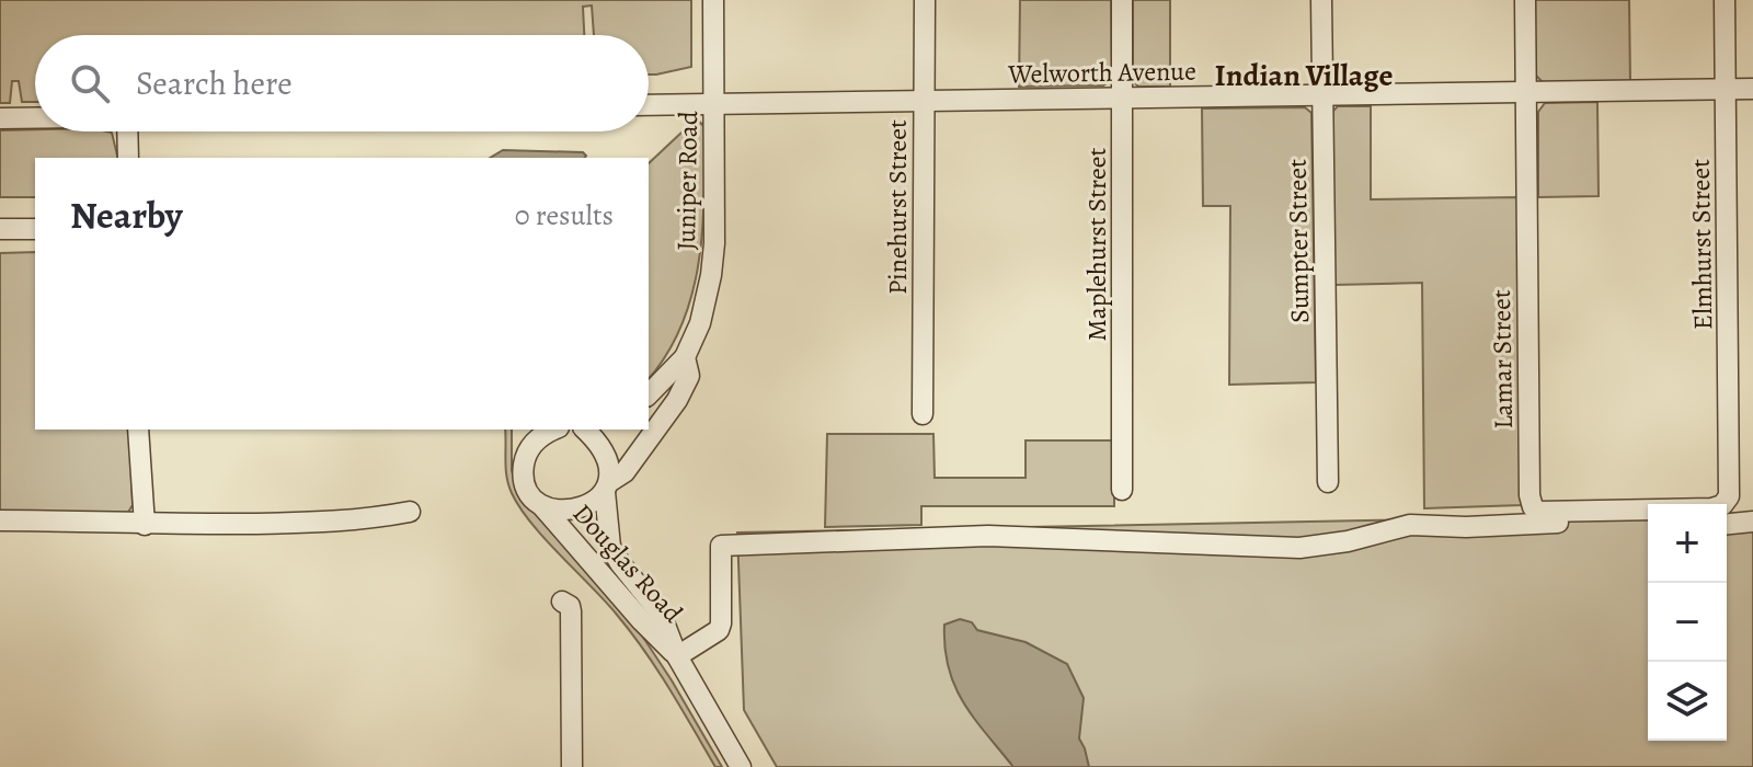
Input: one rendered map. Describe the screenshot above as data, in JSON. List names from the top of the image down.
{
  "streets": {
    "street": [
      "Welworth Avenue",
      "Juniper Road",
      "Pinehurst Street",
      "Sumpter Street",
      "Maplehurst Street",
      "Elmhurst Street",
      "Lamar Street",
      "Douglas Road"
    ]
  },
  "crossings": [
    ["Welworth Avenue", "Juniper Road"],
    ["Welworth Avenue", "Pinehurst Street"],
    ["Welworth Avenue", "Sumpter Street"],
    ["Welworth Avenue", "Maplehurst Street"],
    ["Welworth Avenue", "Elmhurst Street"],
    ["Welworth Avenue", "Lamar Street"],
    ["Juniper Road", "Douglas Road"],
    ["Elmhurst Street", "Lamar Street"]
  ],
  "districts": ["Indian Village"],
  "page": {
    "search": "Search here",
    "heading": ["Nearby", "0 results"],
    "map_buttons": ["+", "−"]
  }
}
